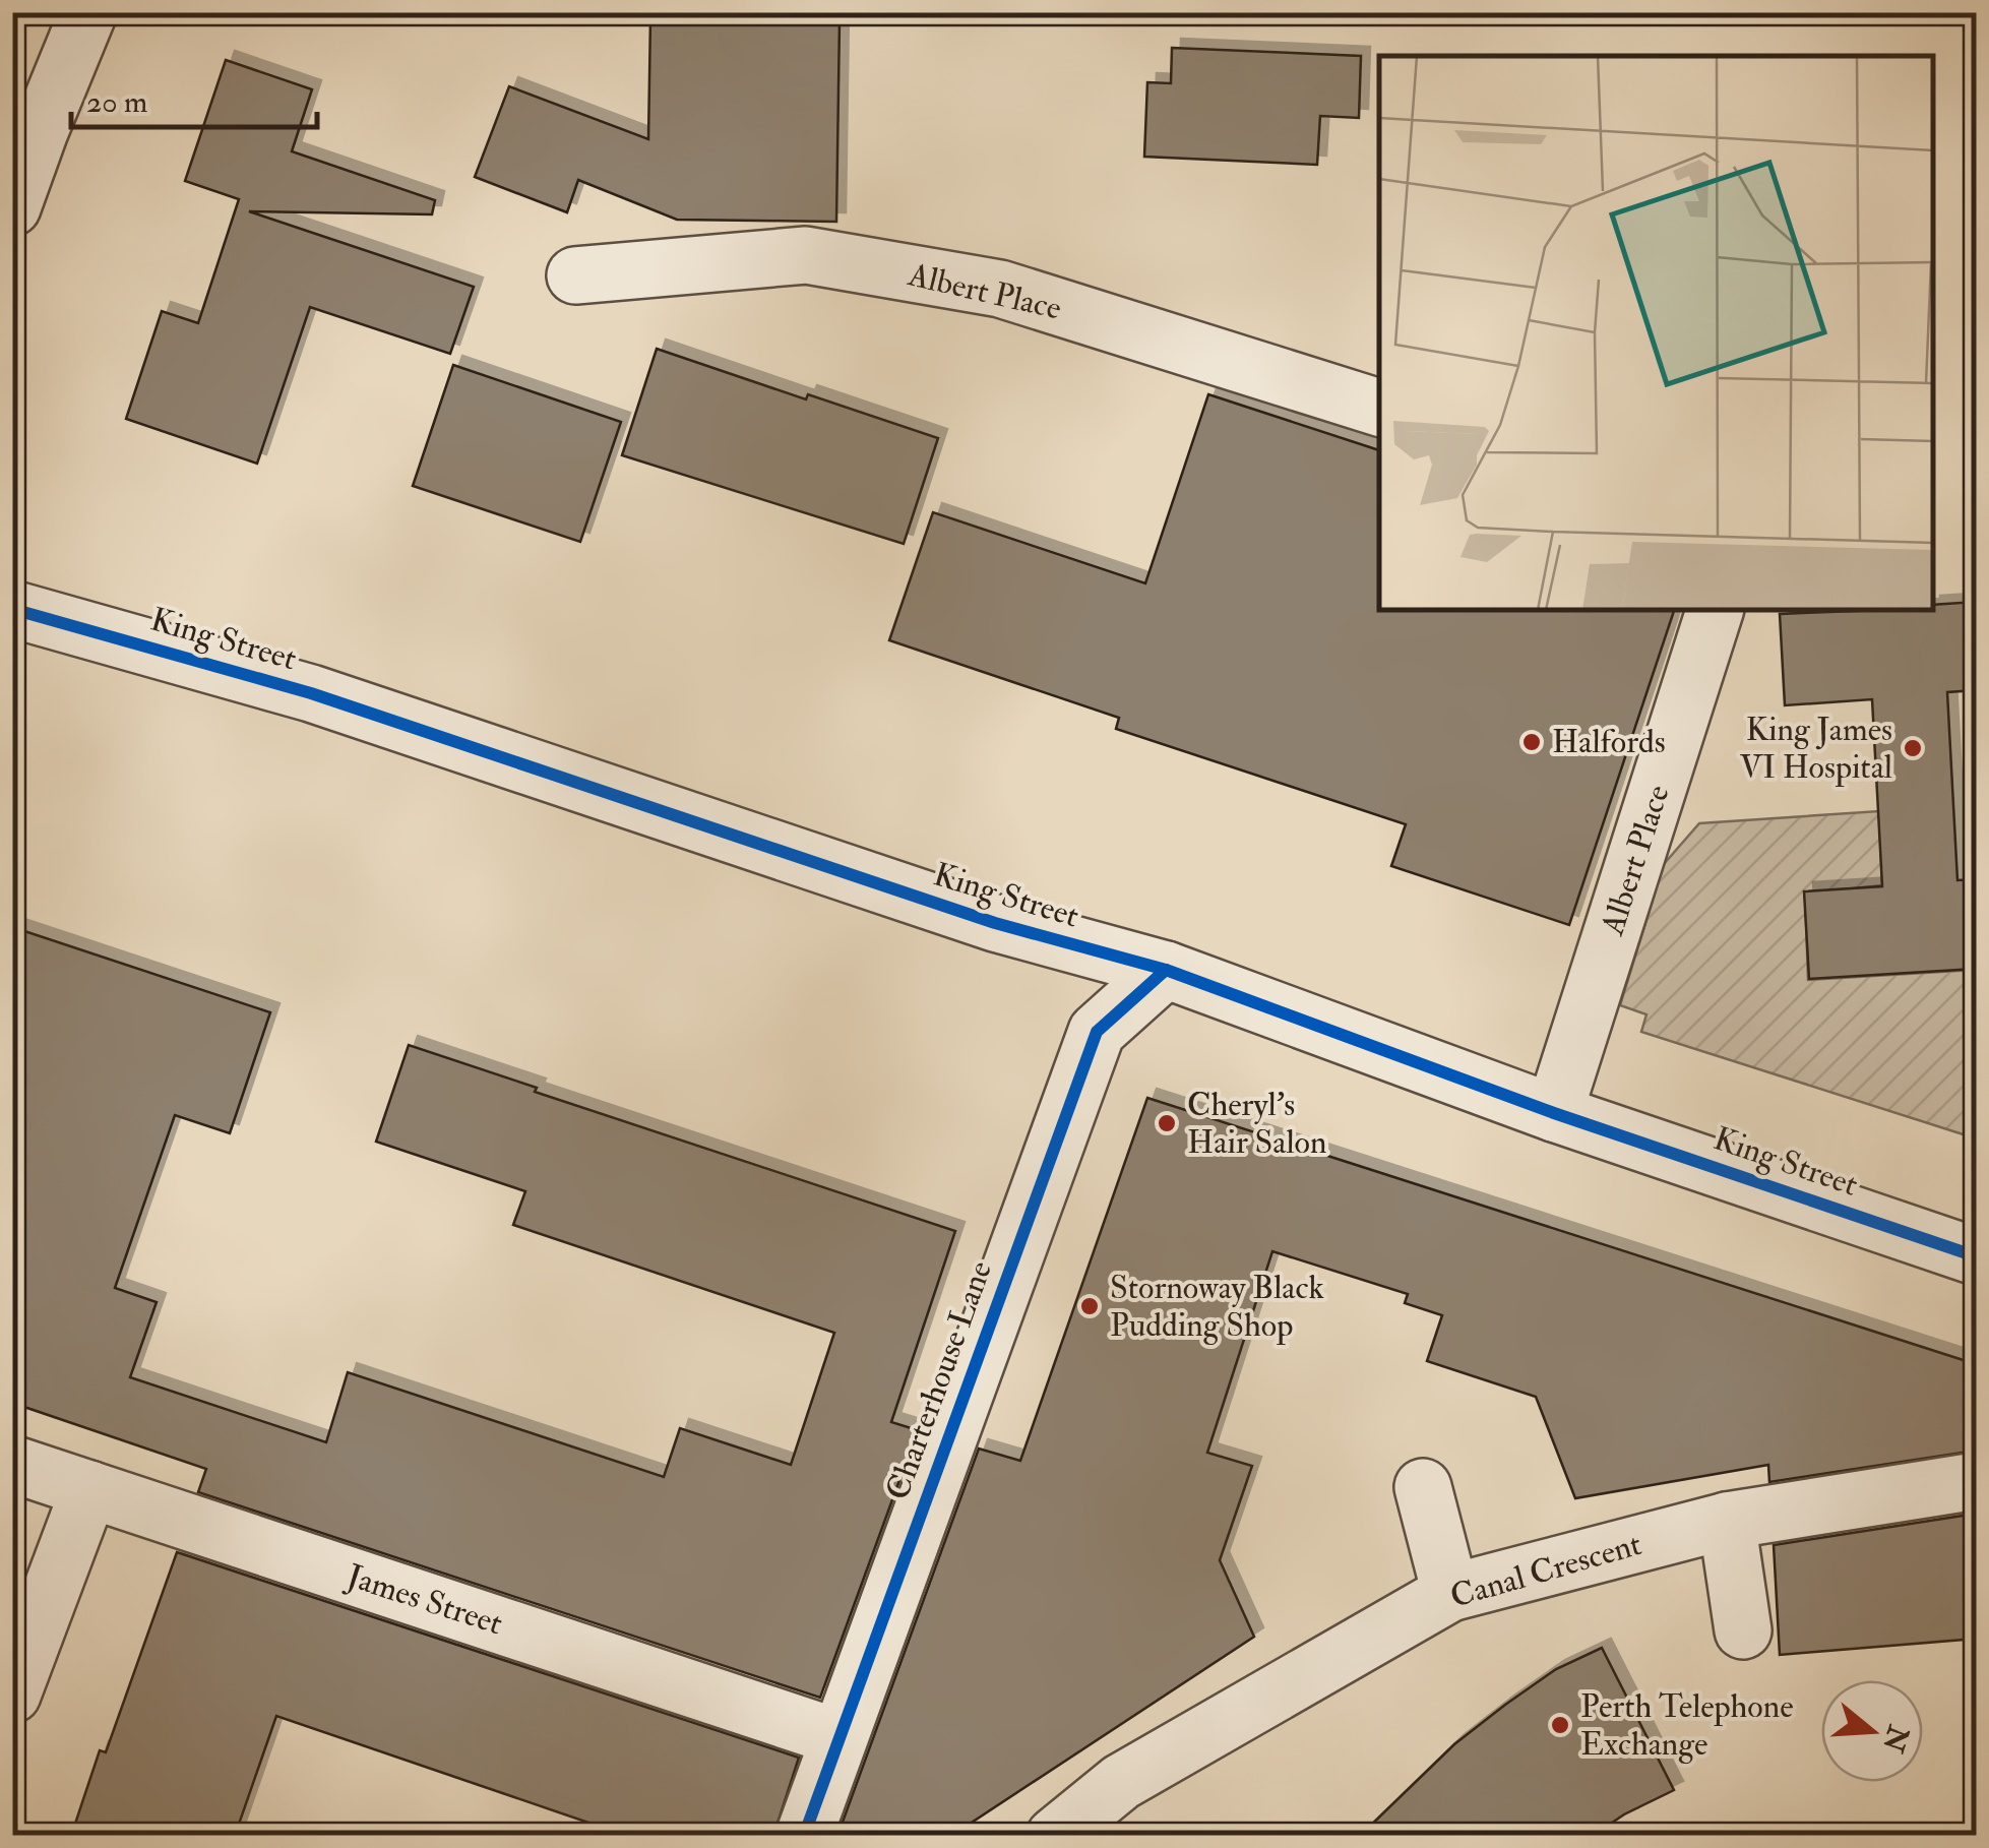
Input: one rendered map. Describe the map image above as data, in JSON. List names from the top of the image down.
{
  "streets": {
    "street": [
      "Albert Place",
      "King Street",
      "Charterhouse Lane",
      "Canal Crescent",
      "James Street"
    ]
  },
  "crossings": [
    ["Albert Place", "King Street"],
    ["King Street", "Charterhouse Lane"],
    ["Charterhouse Lane", "James Street"]
  ],
  "places": [
    "Halfords",
    "King James VI Hospital",
    "Cheryl's Hair Salon",
    "Stornoway Black Pudding Shop",
    "Perth Telephone Exchange"
  ],
  "scale_bar": "20 m",
  "north": "right"
}
